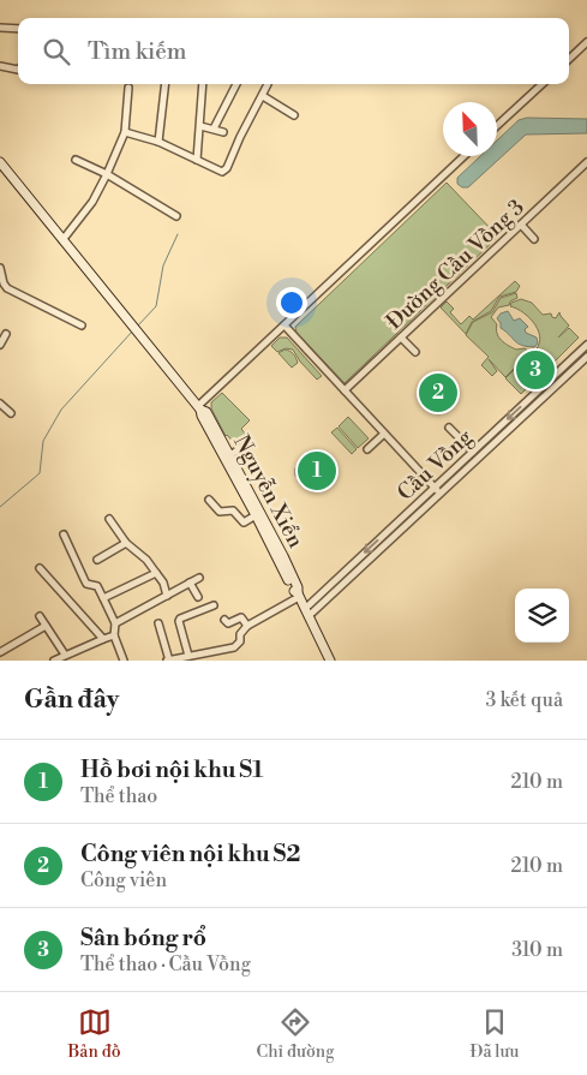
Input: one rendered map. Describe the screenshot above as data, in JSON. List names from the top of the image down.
{
  "streets": {
    "main road": ["Nguyễn Xiển"],
    "street": ["Đường Cầu Vồng 3", "Cầu Vồng"]
  },
  "crossings": [
    ["Cầu Vồng", "Nguyễn Xiển"]
  ],
  "north": "top left",
  "page": {
    "search": "Tìm kiếm",
    "pins": ["3", "2", "1"],
    "heading": ["Gần đây", "3 kết quả"],
    "list": [
      {
        "mark": "1",
        "name": "Hồ bơi nội khu S1",
        "note": "Thể thao",
        "value": "210 m"
      },
      {
        "mark": "2",
        "name": "Công viên nội khu S2",
        "note": "Công viên",
        "value": "210 m"
      },
      {
        "mark": "3",
        "name": "Sân bóng rổ",
        "note": "Thể thao · Cầu Vồng",
        "value": "310 m"
      }
    ],
    "nav": ["Bản đồ", "Chỉ đường", "Đã lưu"]
  }
}
